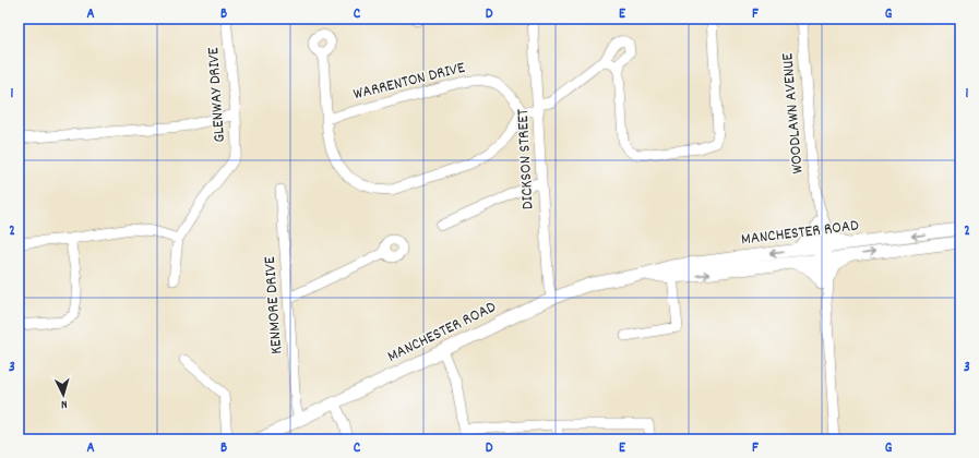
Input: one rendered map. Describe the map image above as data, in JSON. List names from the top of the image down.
{
  "streets": {
    "main road": ["MANCHESTER ROAD"],
    "street": [
      "WARRENTON DRIVE",
      "GLENWAY DRIVE",
      "WOODLAWN AVENUE",
      "DICKSON STREET",
      "KENMORE DRIVE"
    ]
  },
  "crossings": [
    ["WOODLAWN AVENUE", "MANCHESTER ROAD"],
    ["DICKSON STREET", "MANCHESTER ROAD"],
    ["MANCHESTER ROAD", "KENMORE DRIVE"]
  ],
  "north": "bottom",
  "grid": {
    "columns": [
      "A",
      "B",
      "C",
      "D",
      "E",
      "F",
      "G"
    ],
    "rows": ["1", "2", "3"]
  }
}
